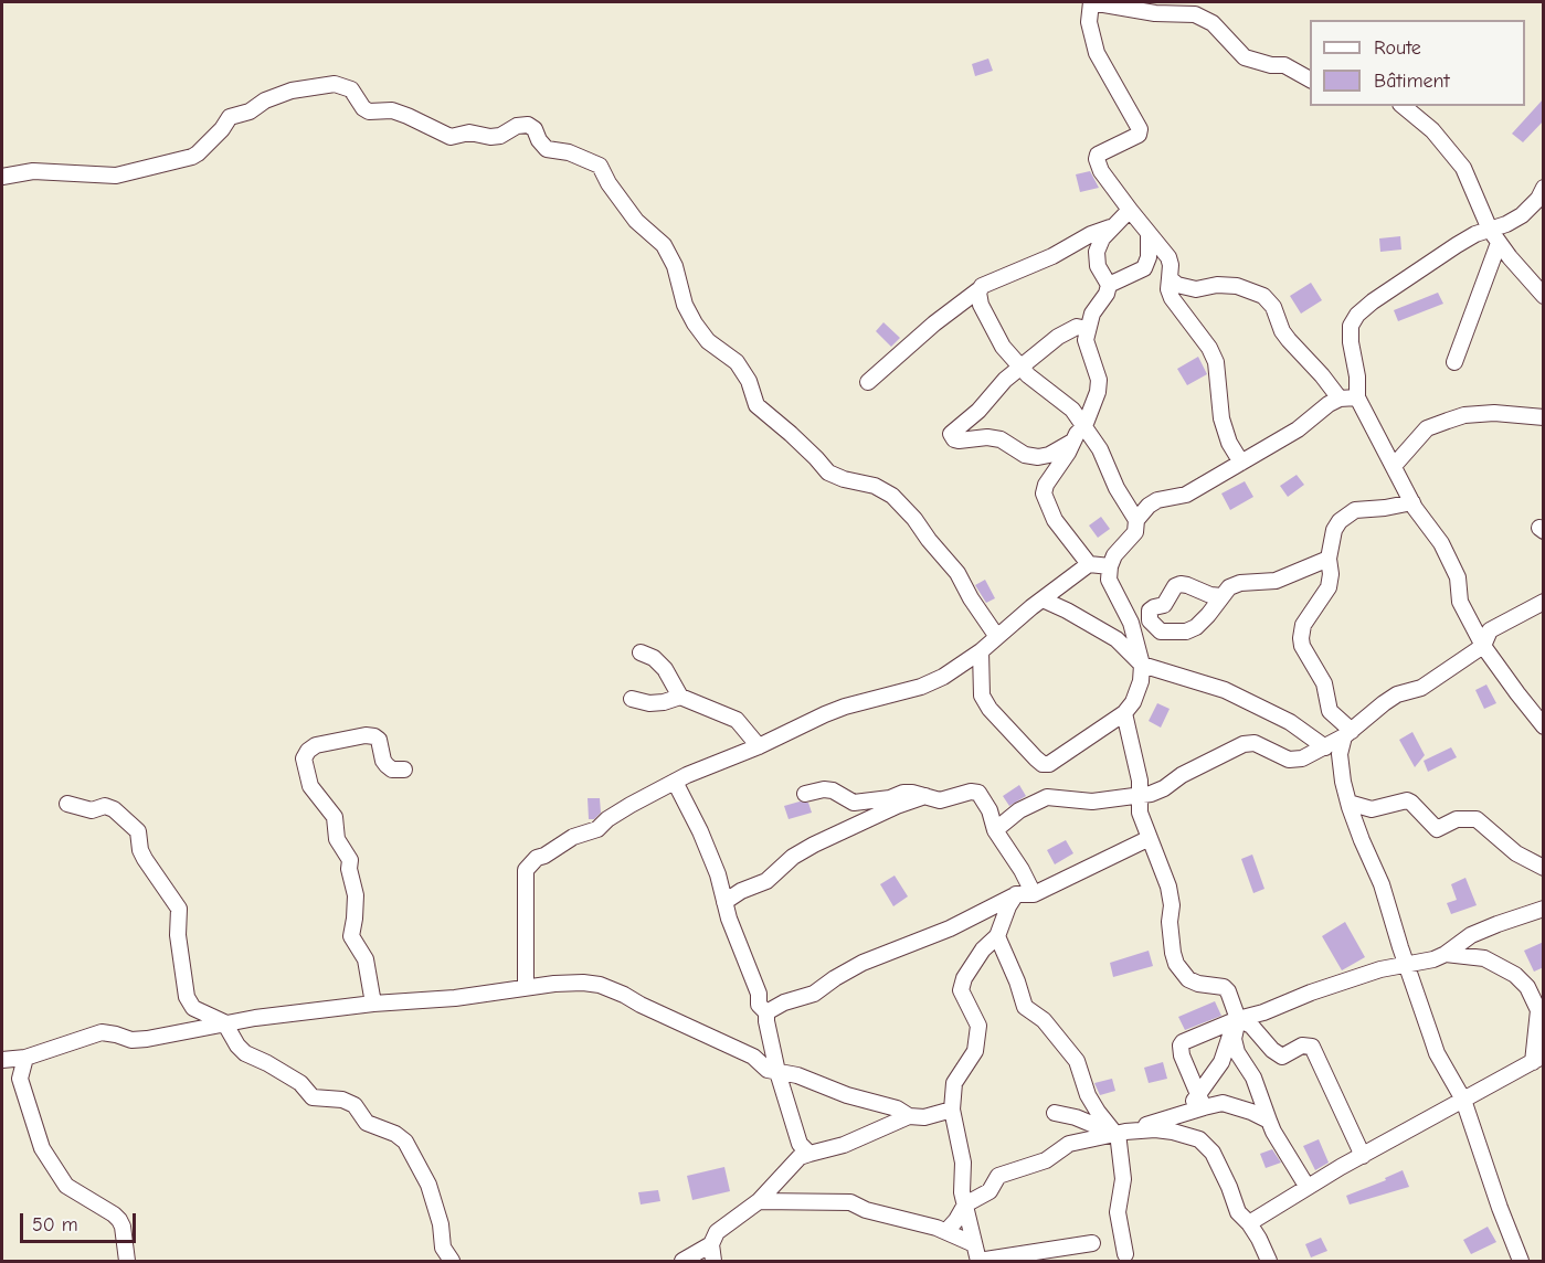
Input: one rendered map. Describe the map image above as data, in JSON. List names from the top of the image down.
{
  "legend": ["Route", "Bâtiment"],
  "scale_bar": "50 m"
}
